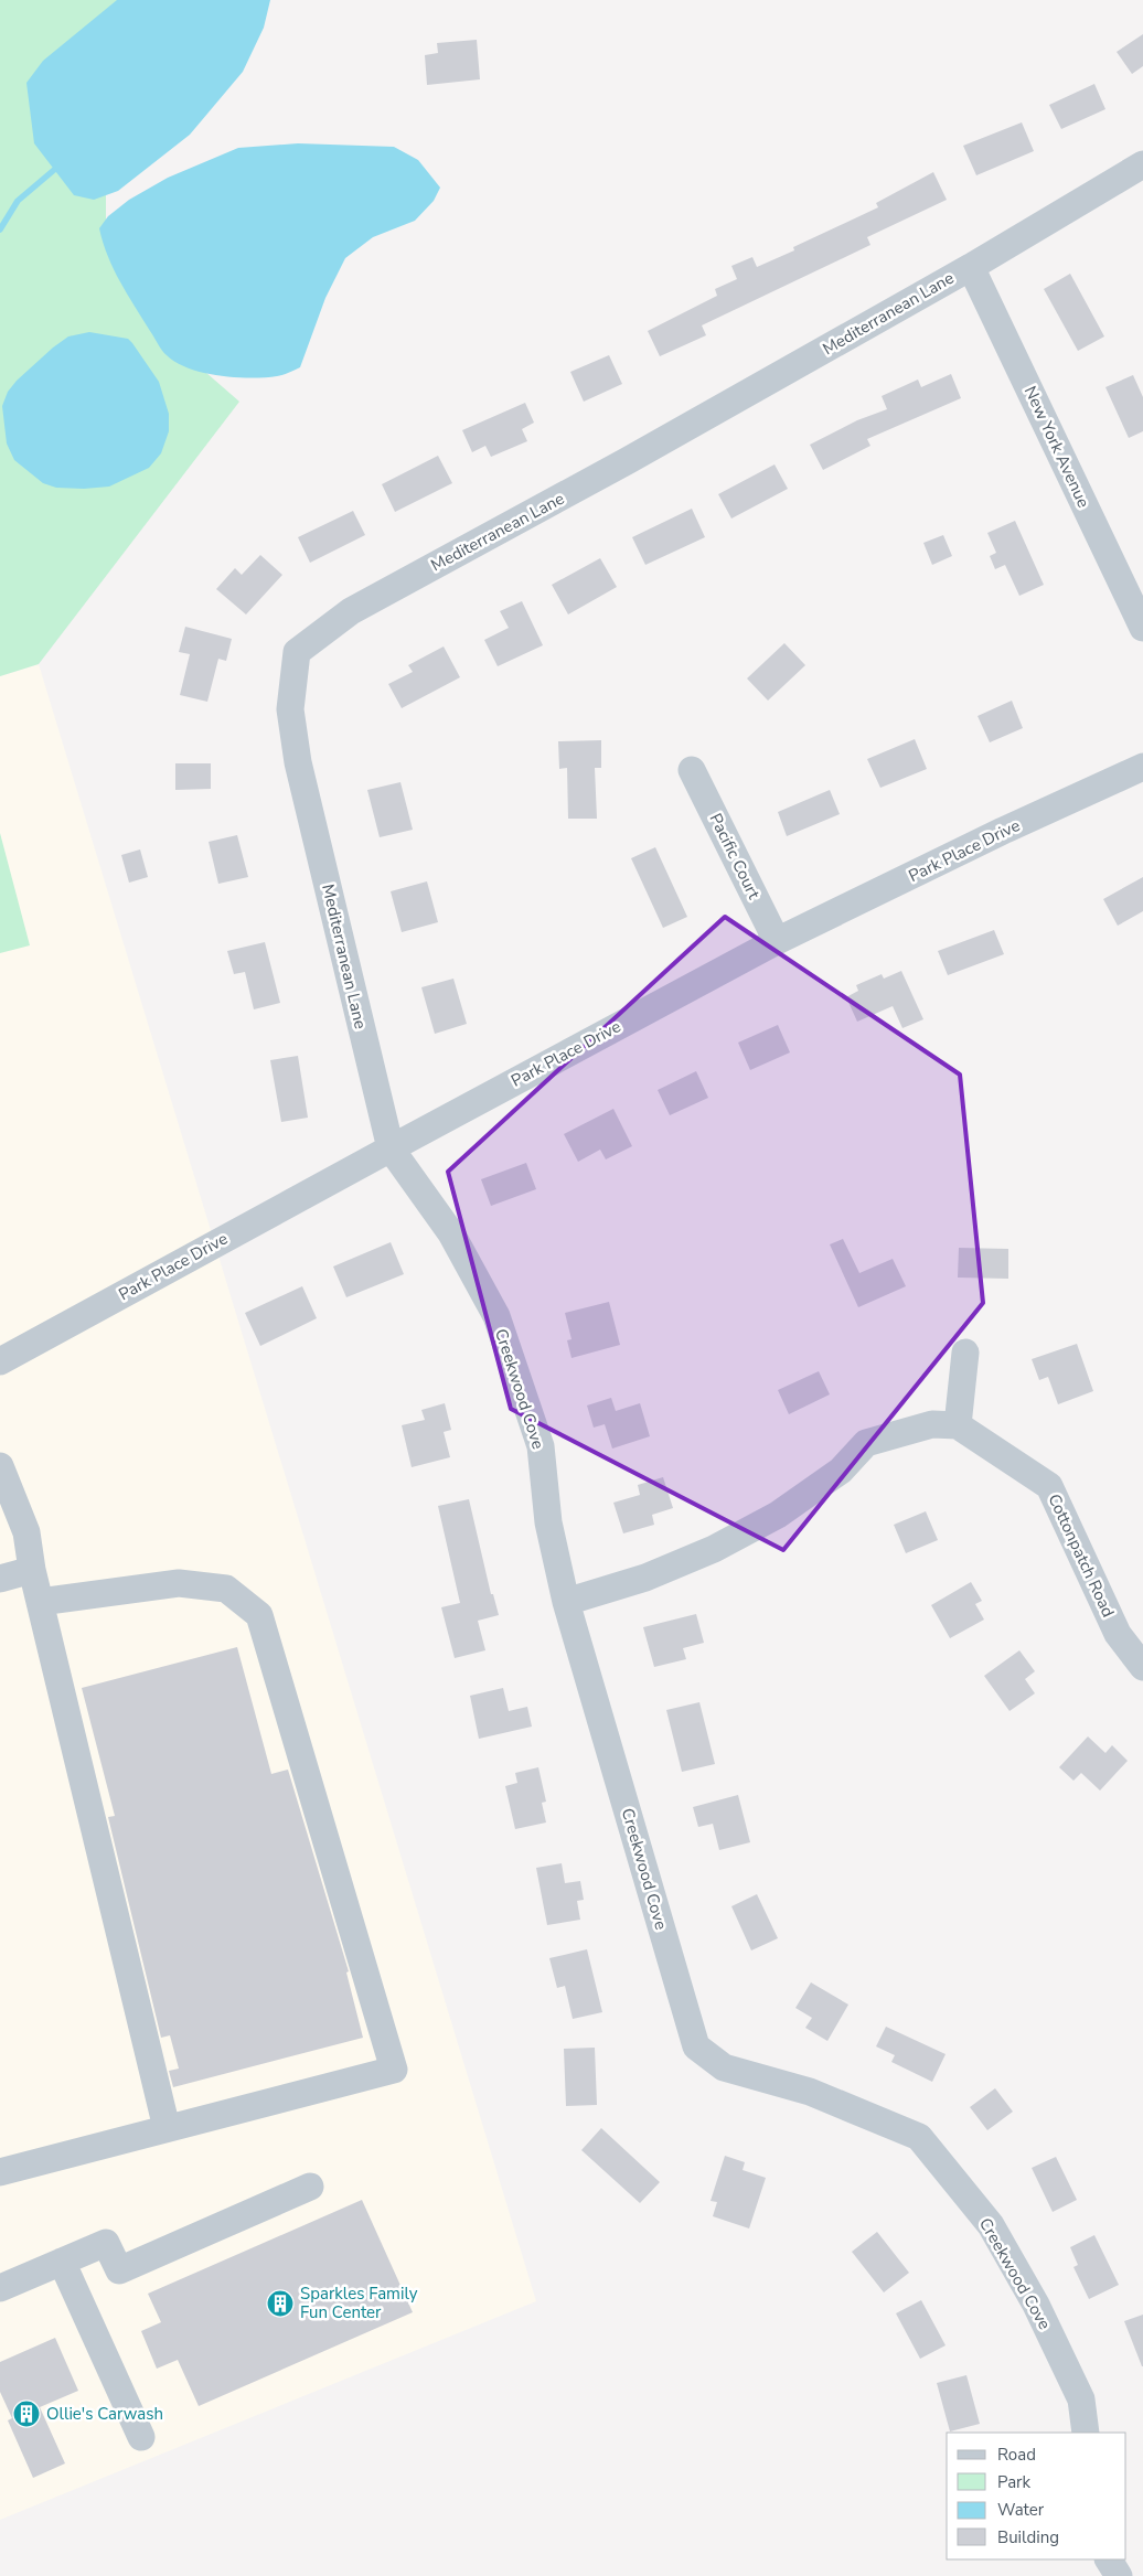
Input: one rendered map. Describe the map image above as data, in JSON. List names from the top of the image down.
{
  "streets": {
    "street": [
      "Mediterranean Lane",
      "New York Avenue",
      "Park Place Drive",
      "Pacific Court",
      "Creekwood Cove",
      "Cottonpatch Road"
    ]
  },
  "crossings": [
    ["Mediterranean Lane", "New York Avenue"],
    ["Mediterranean Lane", "Park Place Drive"],
    ["Mediterranean Lane", "Creekwood Cove"],
    ["Park Place Drive", "Pacific Court"],
    ["Park Place Drive", "Creekwood Cove"]
  ],
  "places": {
    "building": ["Sparkles Family Fun Center", "Ollie's Carwash"]
  },
  "legend": [
    "Road",
    "Park",
    "Water",
    "Building"
  ]
}
